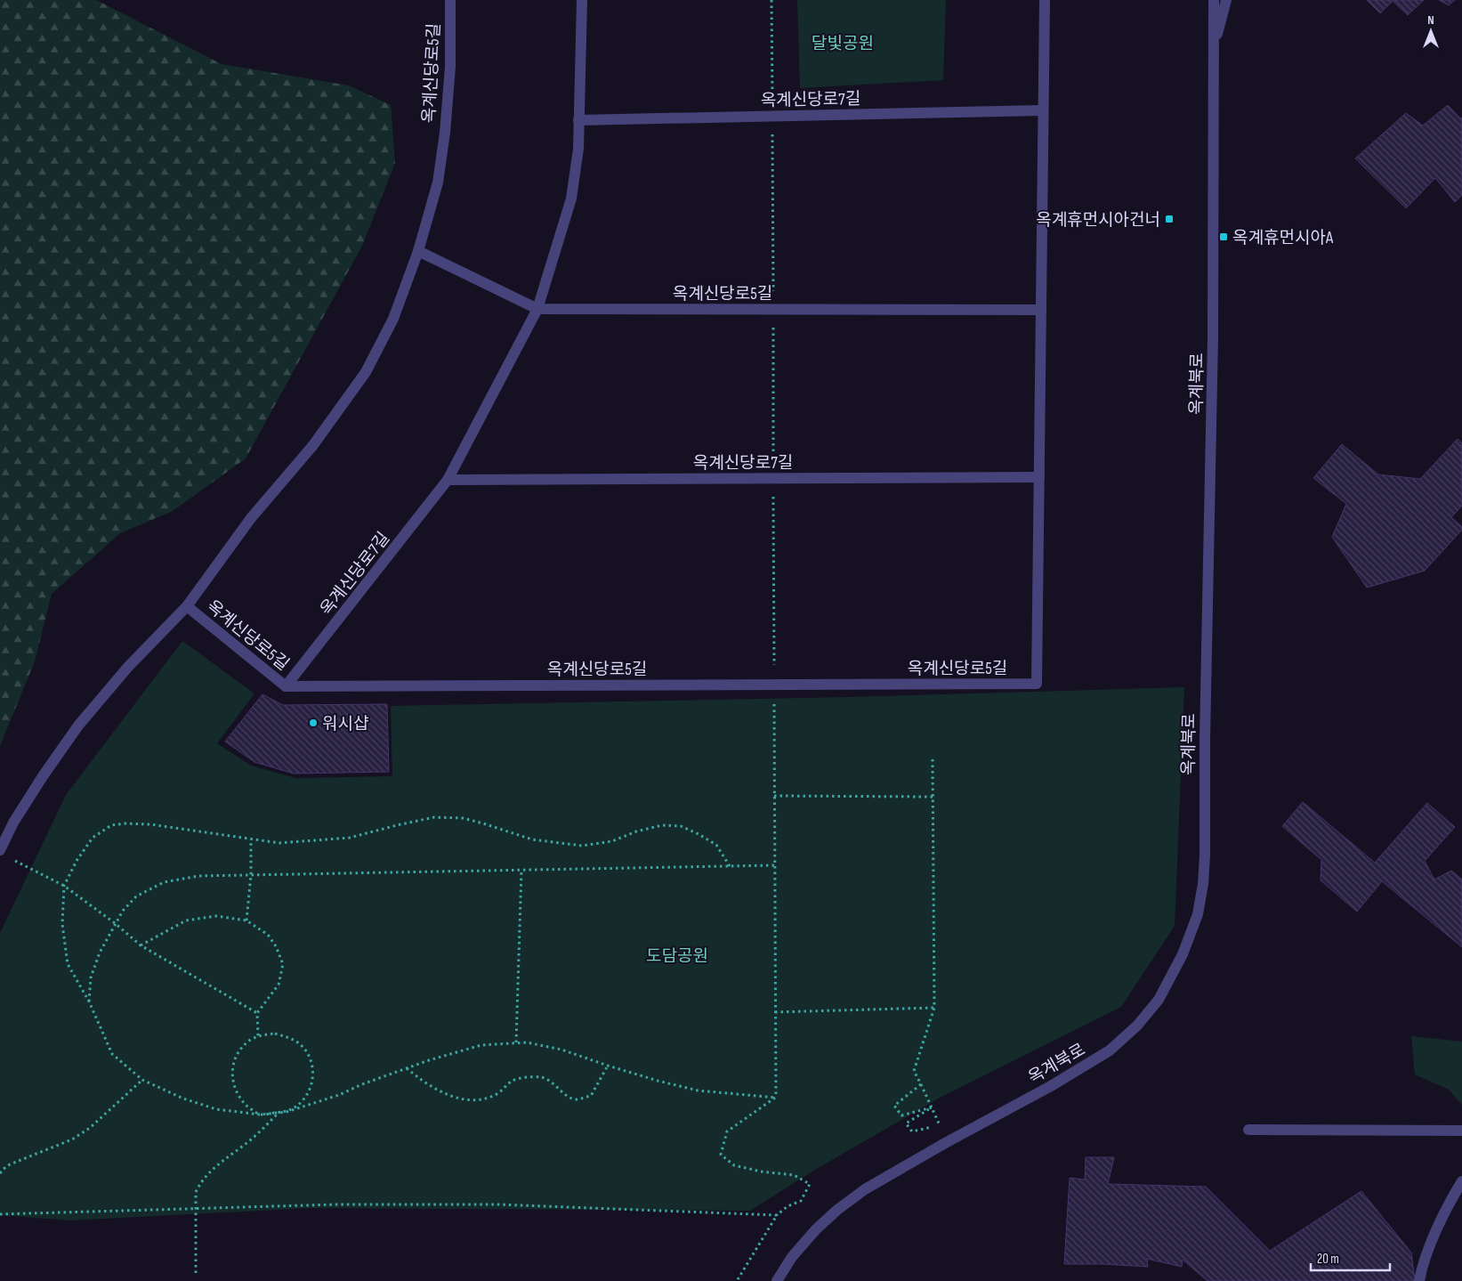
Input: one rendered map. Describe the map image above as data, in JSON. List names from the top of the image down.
{
  "streets": {
    "street": ["옥계신당로5길", "옥계신당로7길", "옥계북로"]
  },
  "crossings": [
    ["옥계신당로5길", "옥계신당로7길"]
  ],
  "parks": ["달빛공원", "도담공원"],
  "places": {
    "transit": ["옥계휴먼시아건너", "옥계휴먼시아A"],
    "other": ["워시샵"]
  },
  "scale_bar": "20 m",
  "north": "top"
}
